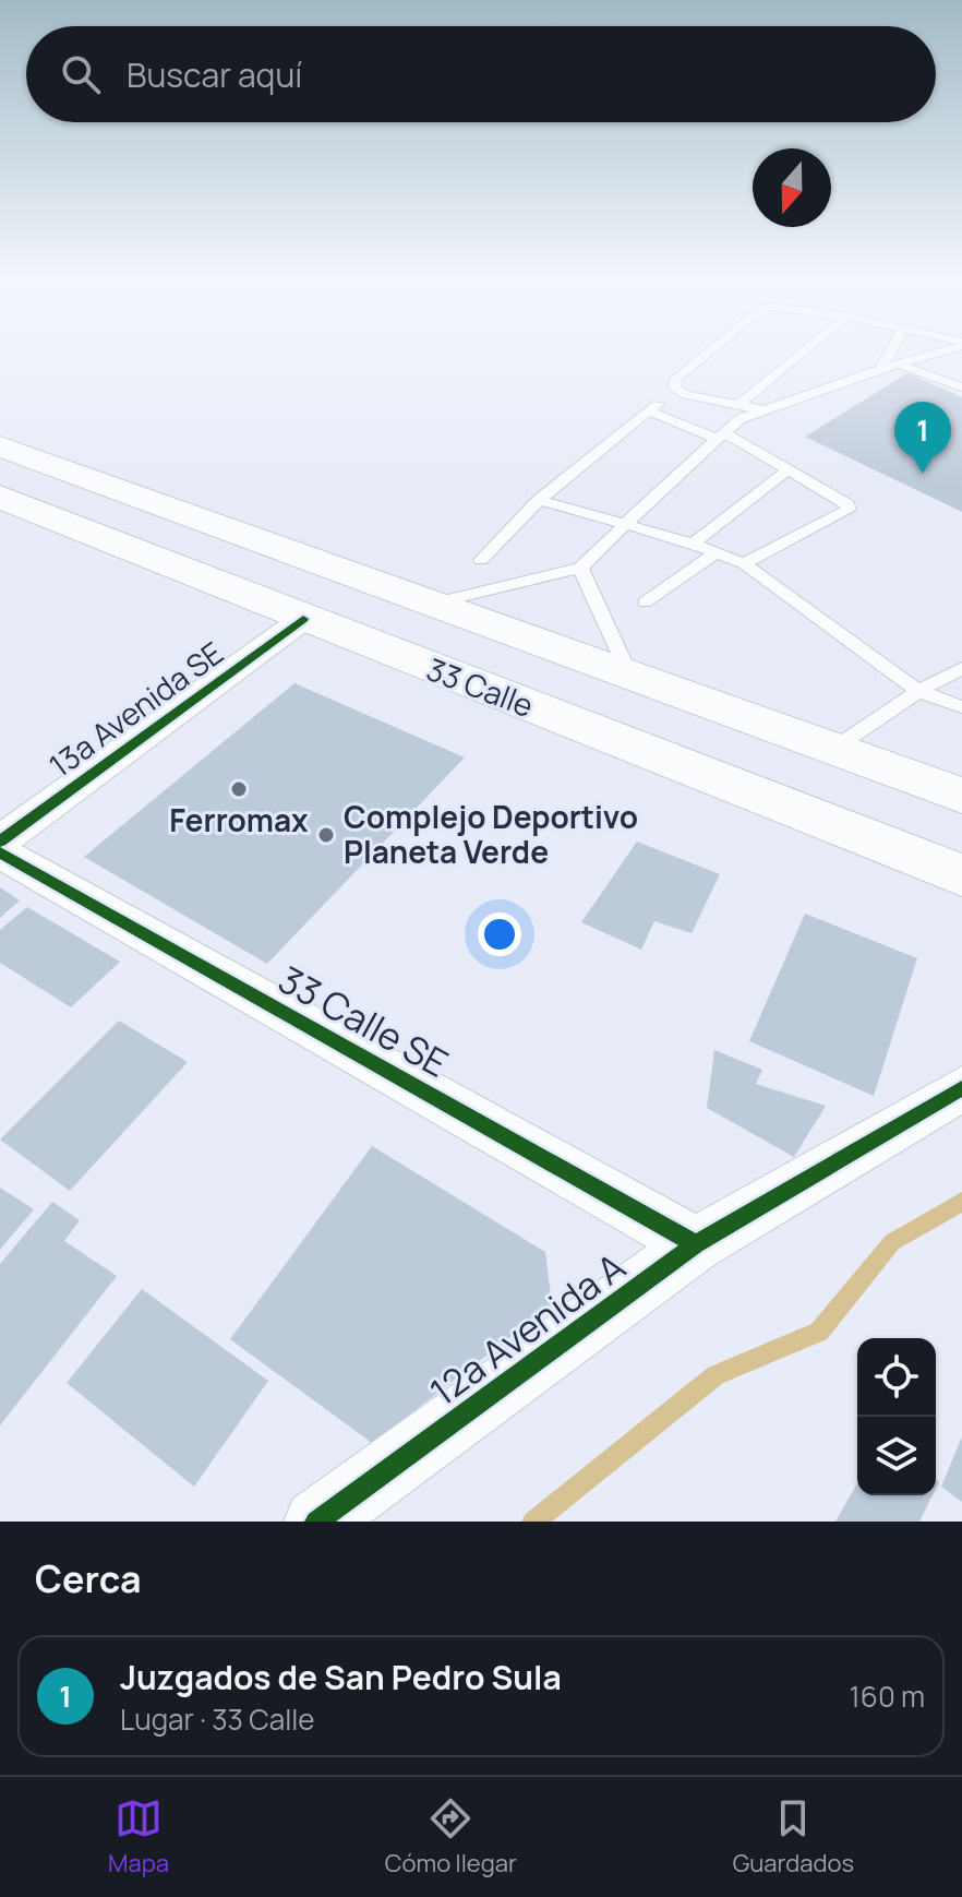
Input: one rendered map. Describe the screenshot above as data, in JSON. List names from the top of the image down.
{
  "streets": {
    "main road": ["33 Calle"],
    "street": ["13a Avenida SE", "33 Calle SE", "12a Avenida A"]
  },
  "crossings": [
    ["33 Calle", "13a Avenida SE"],
    ["33 Calle SE", "12a Avenida A"]
  ],
  "places": ["Ferromax", "Complejo Deportivo Planeta Verde"],
  "north": "bottom",
  "page": {
    "search": "Buscar aquí",
    "pins": "1",
    "heading": "Cerca",
    "list": [
      {
        "mark": "1",
        "name": "Juzgados de San Pedro Sula",
        "note": "Lugar · 33 Calle",
        "value": "160 m"
      }
    ],
    "nav": ["Mapa", "Cómo llegar", "Guardados"]
  }
}
